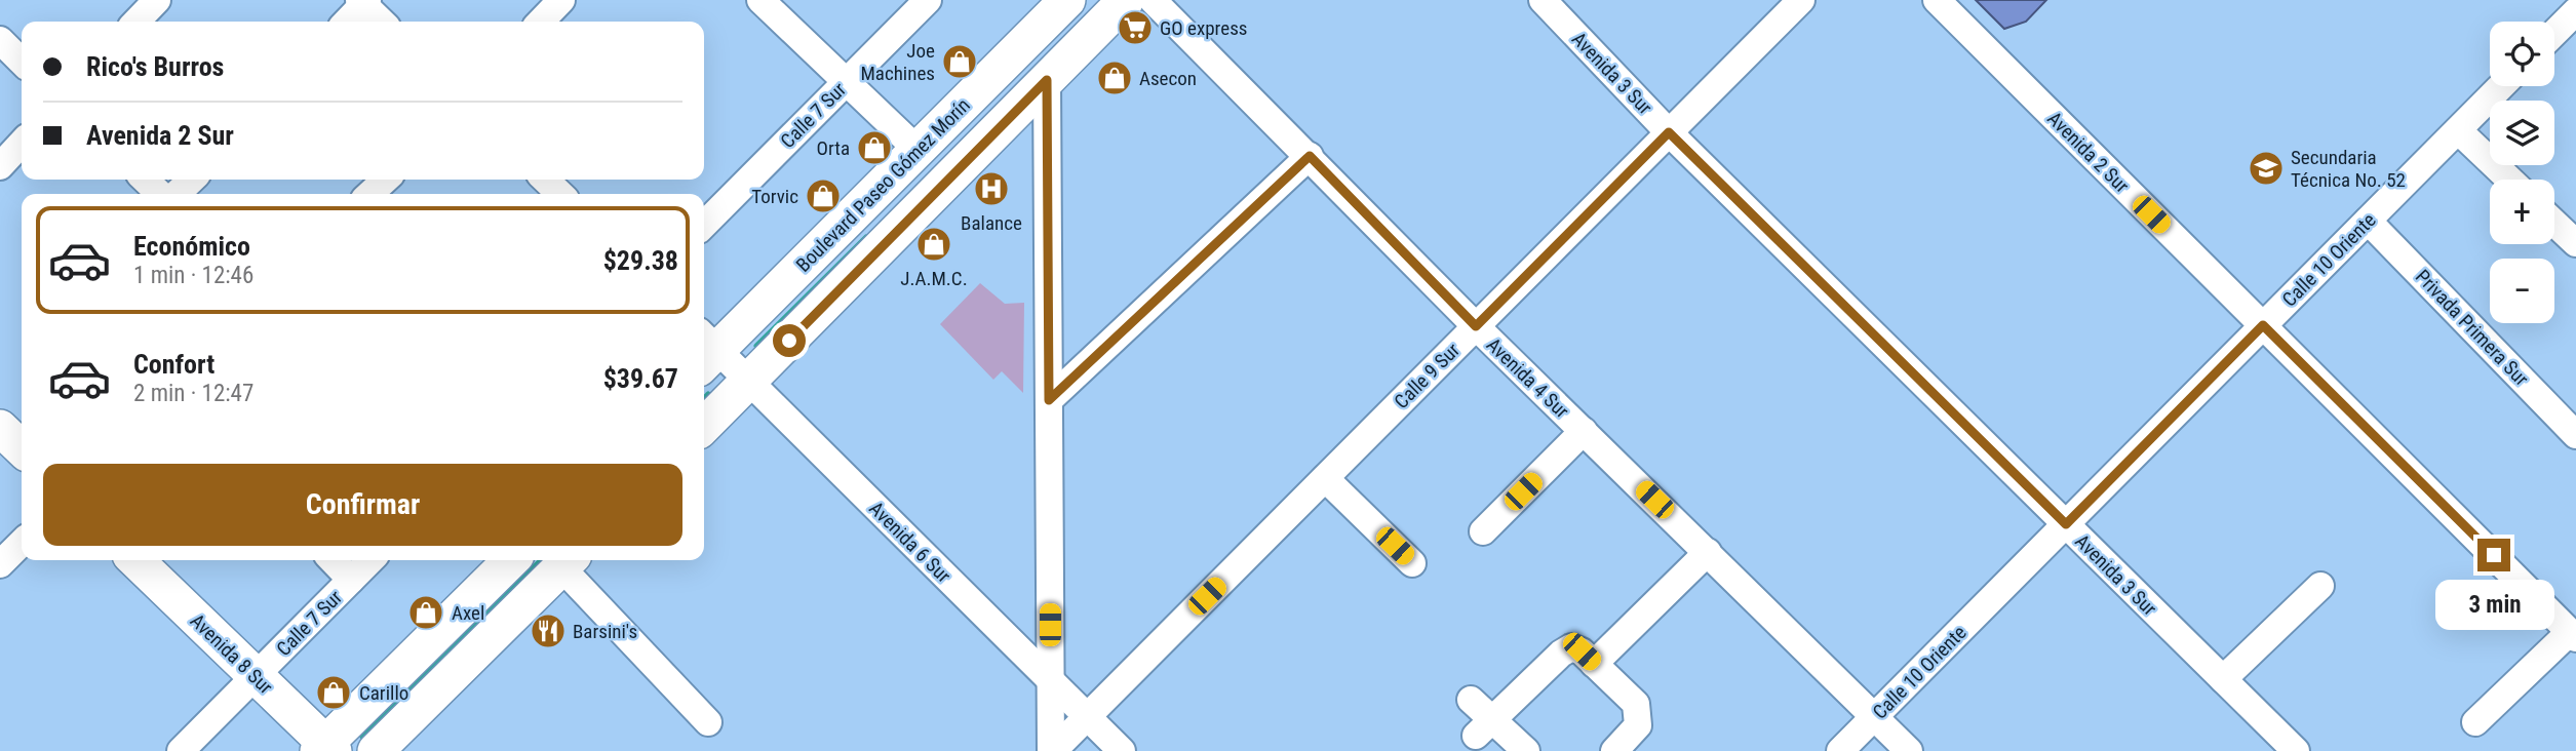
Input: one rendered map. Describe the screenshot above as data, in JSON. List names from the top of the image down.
{
  "streets": {
    "main road": ["Boulevard Paseo Gómez Morín", "Avenida 8 Sur"],
    "street": [
      "Avenida 3 Sur",
      "Calle 7 Sur",
      "Avenida 2 Sur",
      "Calle 10 Oriente",
      "Privada Primera Sur",
      "Calle 9 Sur",
      "Avenida 4 Sur",
      "Avenida 6 Sur"
    ]
  },
  "crossings": [
    ["Avenida 3 Sur", "Calle 10 Oriente"],
    ["Avenida 3 Sur", "Calle 9 Sur"],
    ["Calle 7 Sur", "Avenida 8 Sur"],
    ["Avenida 2 Sur", "Calle 10 Oriente"],
    ["Boulevard Paseo Gómez Morín", "Avenida 6 Sur"],
    ["Calle 10 Oriente", "Privada Primera Sur"],
    ["Calle 10 Oriente", "Avenida 4 Sur"],
    ["Calle 9 Sur", "Avenida 4 Sur"],
    ["Calle 9 Sur", "Avenida 6 Sur"]
  ],
  "places": {
    "supermarket": ["GO express"],
    "shop": [
      "Joe Machines",
      "Asecon",
      "Orta",
      "Torvic",
      "J.A.M.C.",
      "Axel",
      "Carillo"
    ],
    "school or university": ["Secundaria Técnica No. 52"],
    "hospital": ["Balance"],
    "restaurant": ["Barsini's"]
  },
  "page": {
    "map_buttons": ["+", "−"],
    "banner": ["Rico's Burros", "Avenida 2 Sur"],
    "list": [
      {
        "name": "Económico",
        "note": "1 min · 12:46",
        "value": "$29.38"
      },
      {
        "name": "Confort",
        "note": "2 min · 12:47",
        "value": "$39.67"
      }
    ],
    "buttons": "Confirmar",
    "bubble": "3 min"
  }
}
